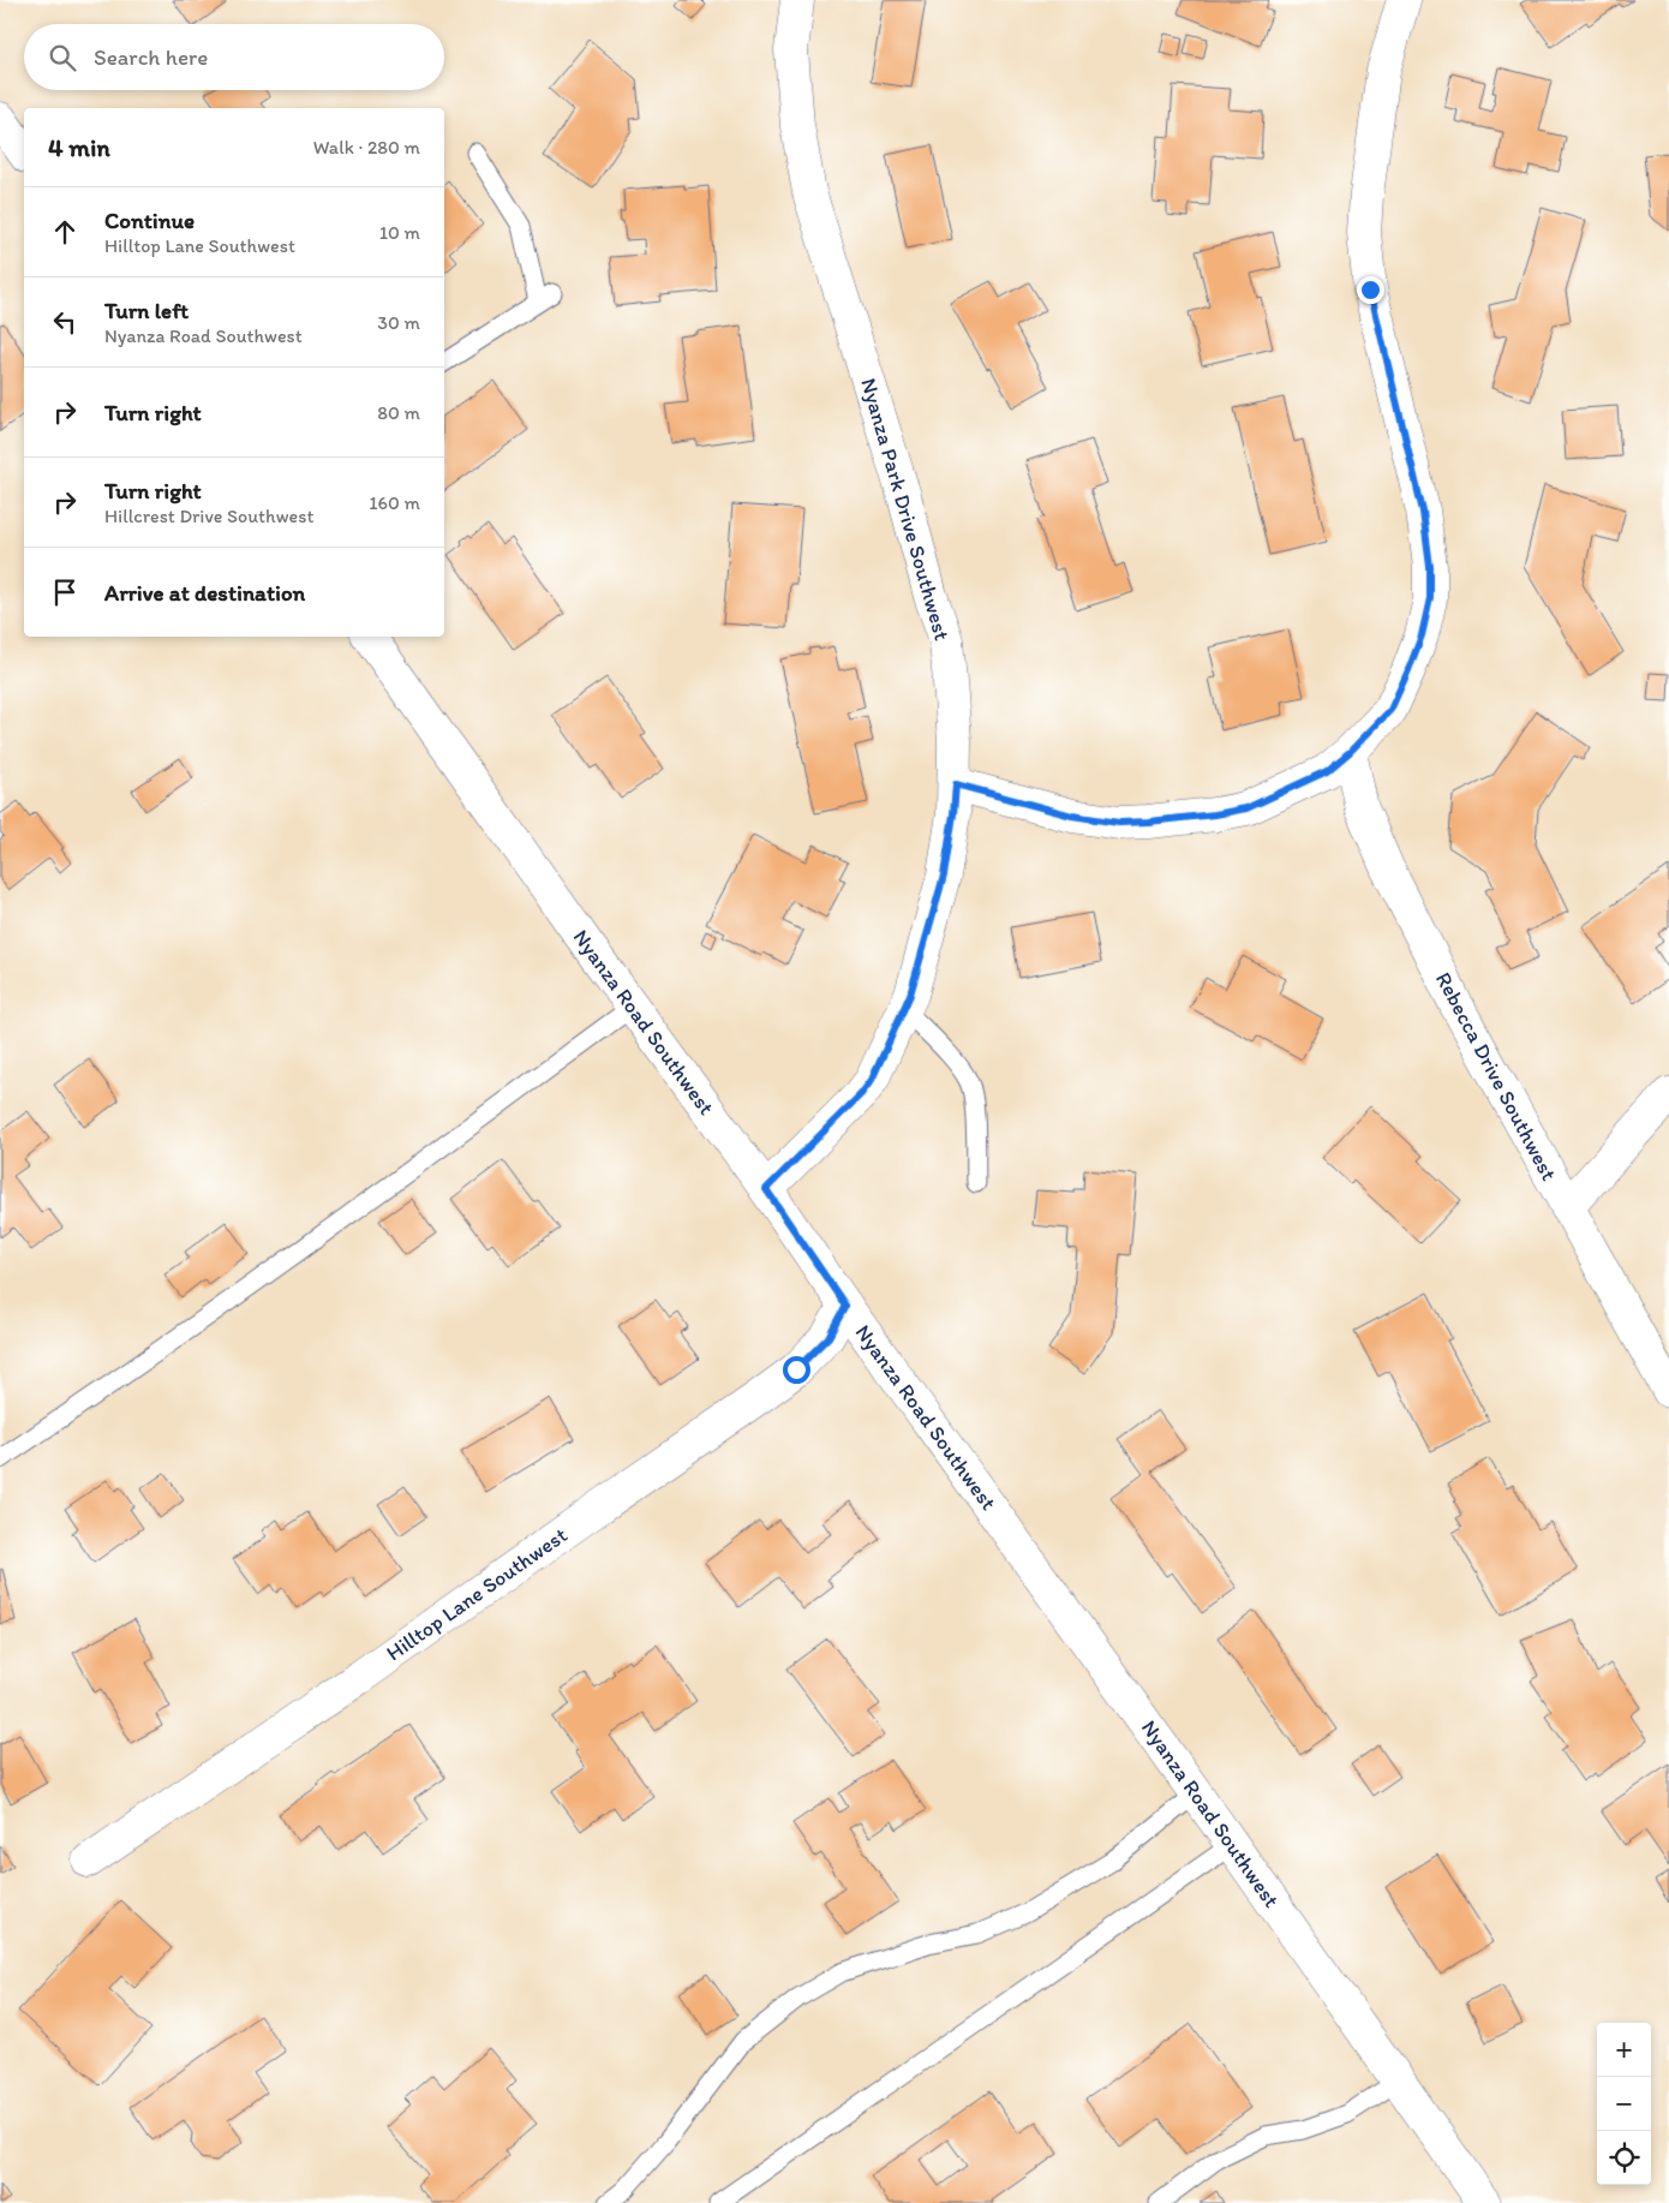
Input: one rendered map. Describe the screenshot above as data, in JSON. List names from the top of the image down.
{
  "streets": {
    "street": [
      "Nyanza Park Drive Southwest",
      "Nyanza Road Southwest",
      "Rebecca Drive Southwest",
      "Hilltop Lane Southwest"
    ]
  },
  "crossings": [
    ["Nyanza Park Drive Southwest", "Nyanza Road Southwest"],
    ["Nyanza Road Southwest", "Hilltop Lane Southwest"]
  ],
  "page": {
    "search": "Search here",
    "heading": ["4 min", "Walk · 280 m"],
    "list": [
      ["Continue", "Hilltop Lane Southwest", "10 m"],
      ["Turn left", "Nyanza Road Southwest", "30 m"],
      ["Turn right", "80 m"],
      ["Turn right", "Hillcrest Drive Southwest", "160 m"],
      "Arrive at destination"
    ],
    "map_buttons": ["+", "−"]
  }
}
